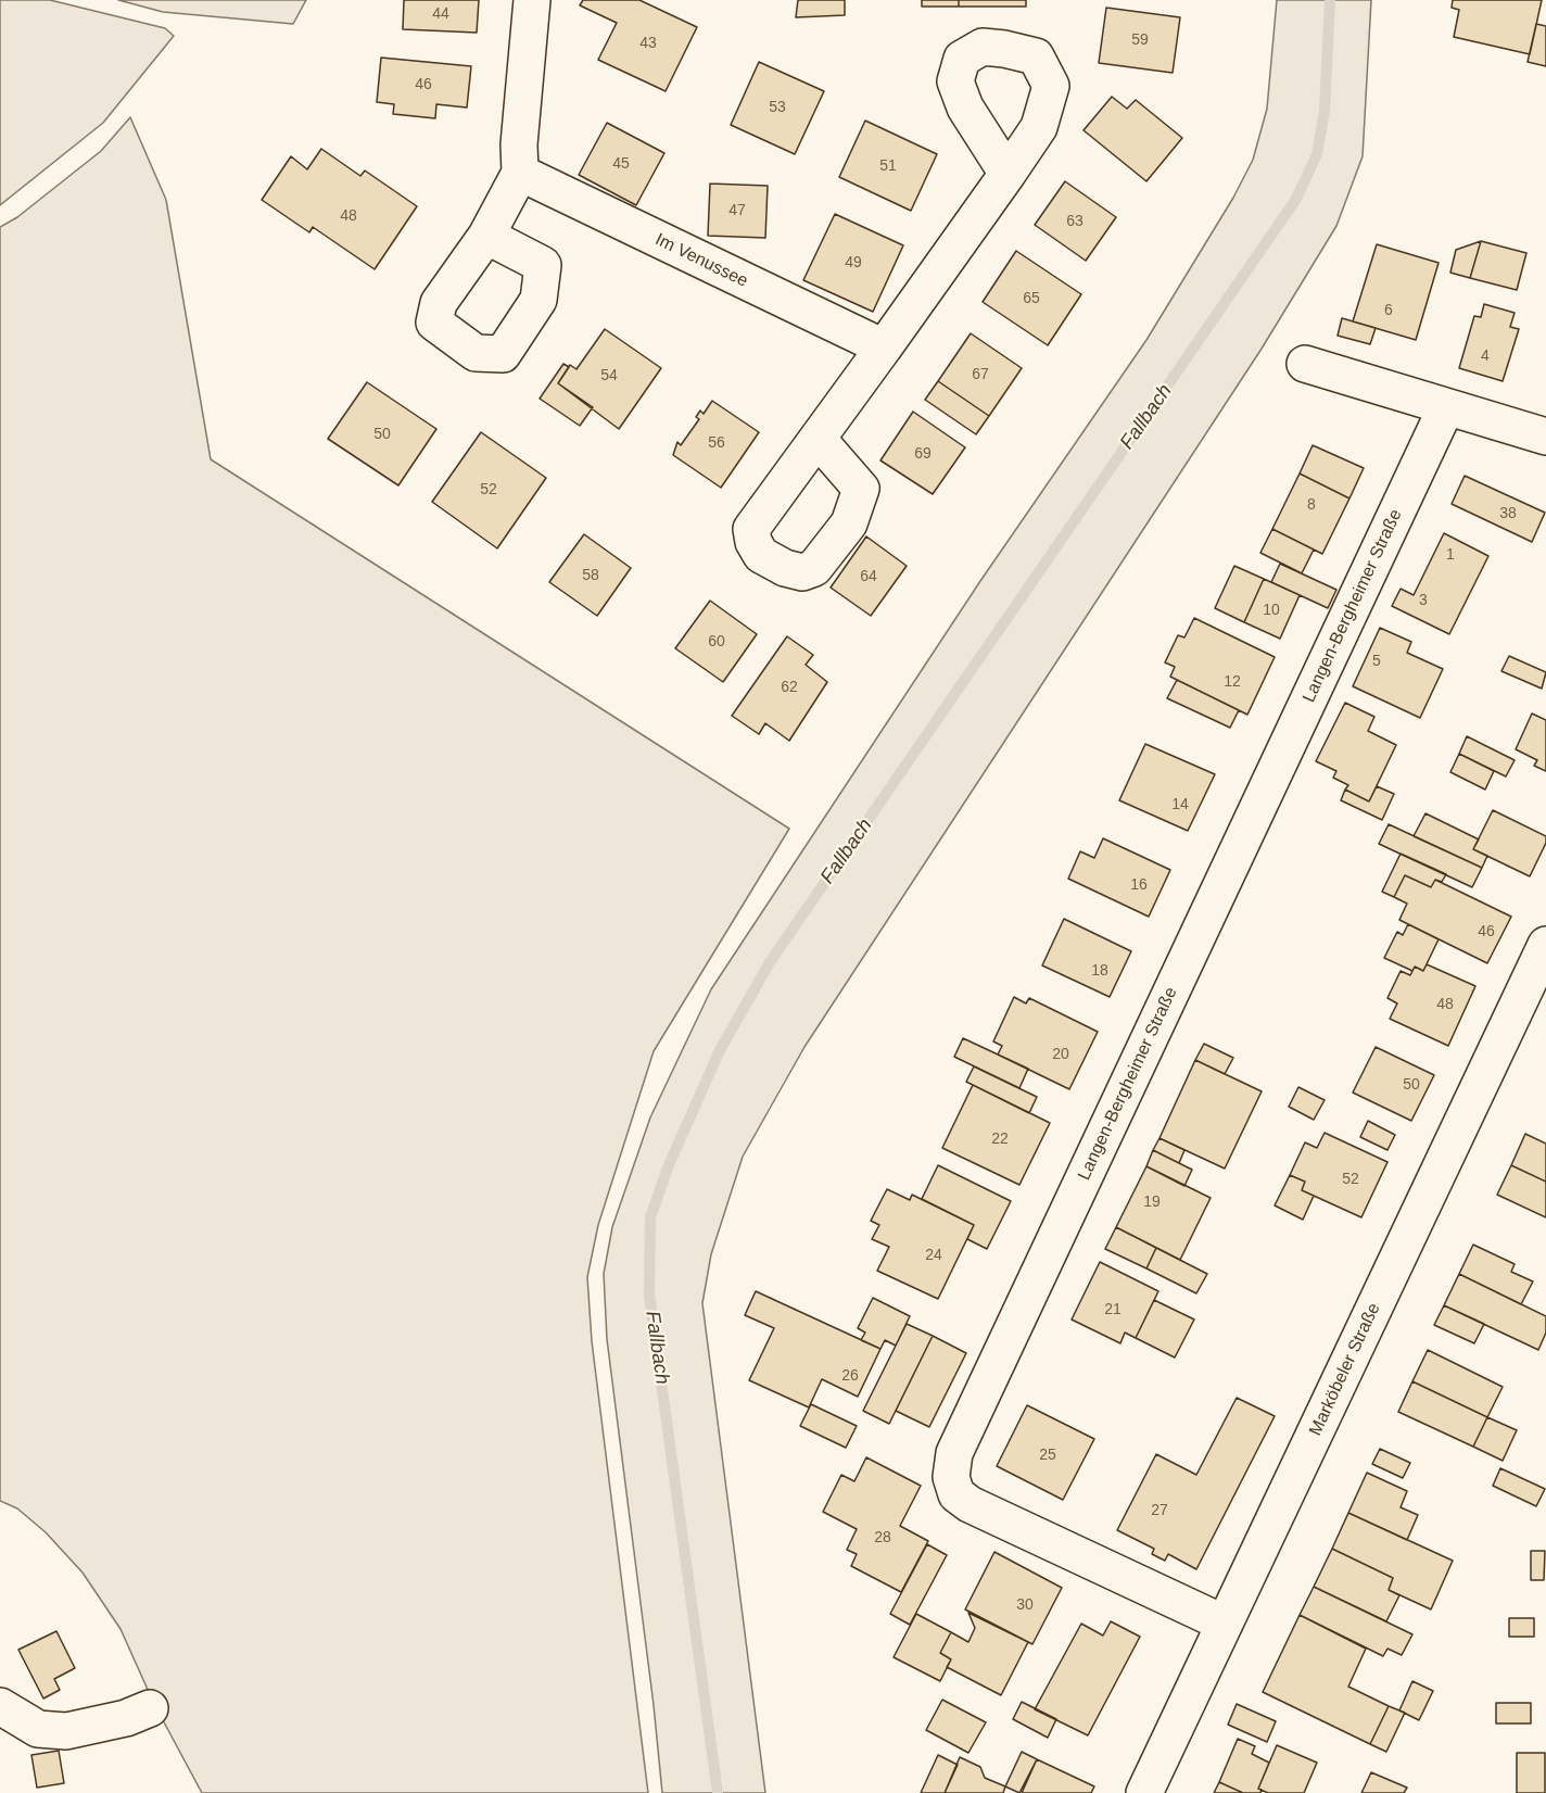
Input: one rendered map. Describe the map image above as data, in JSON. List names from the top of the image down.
{
  "streets": {
    "street": ["Im Venussee", "Langen-Bergheimer Straße", "Marköbeler Straße"]
  },
  "crossings": [
    ["Langen-Bergheimer Straße", "Marköbeler Straße"]
  ],
  "water": ["Fallbach"],
  "house_numbers": [
    "44",
    "59",
    "43",
    "46",
    "53",
    "45",
    "51",
    "47",
    "48",
    "63",
    "49",
    "65",
    "6",
    "4",
    "67",
    "54",
    "50",
    "56",
    "69",
    "52",
    "8",
    "38",
    "1",
    "58",
    "64",
    "3",
    "10",
    "60",
    "5",
    "12",
    "62",
    "14",
    "16",
    "46",
    "18",
    "48",
    "20",
    "50",
    "22",
    "52",
    "19",
    "24",
    "21",
    "26",
    "25",
    "27",
    "28",
    "30"
  ]
}
